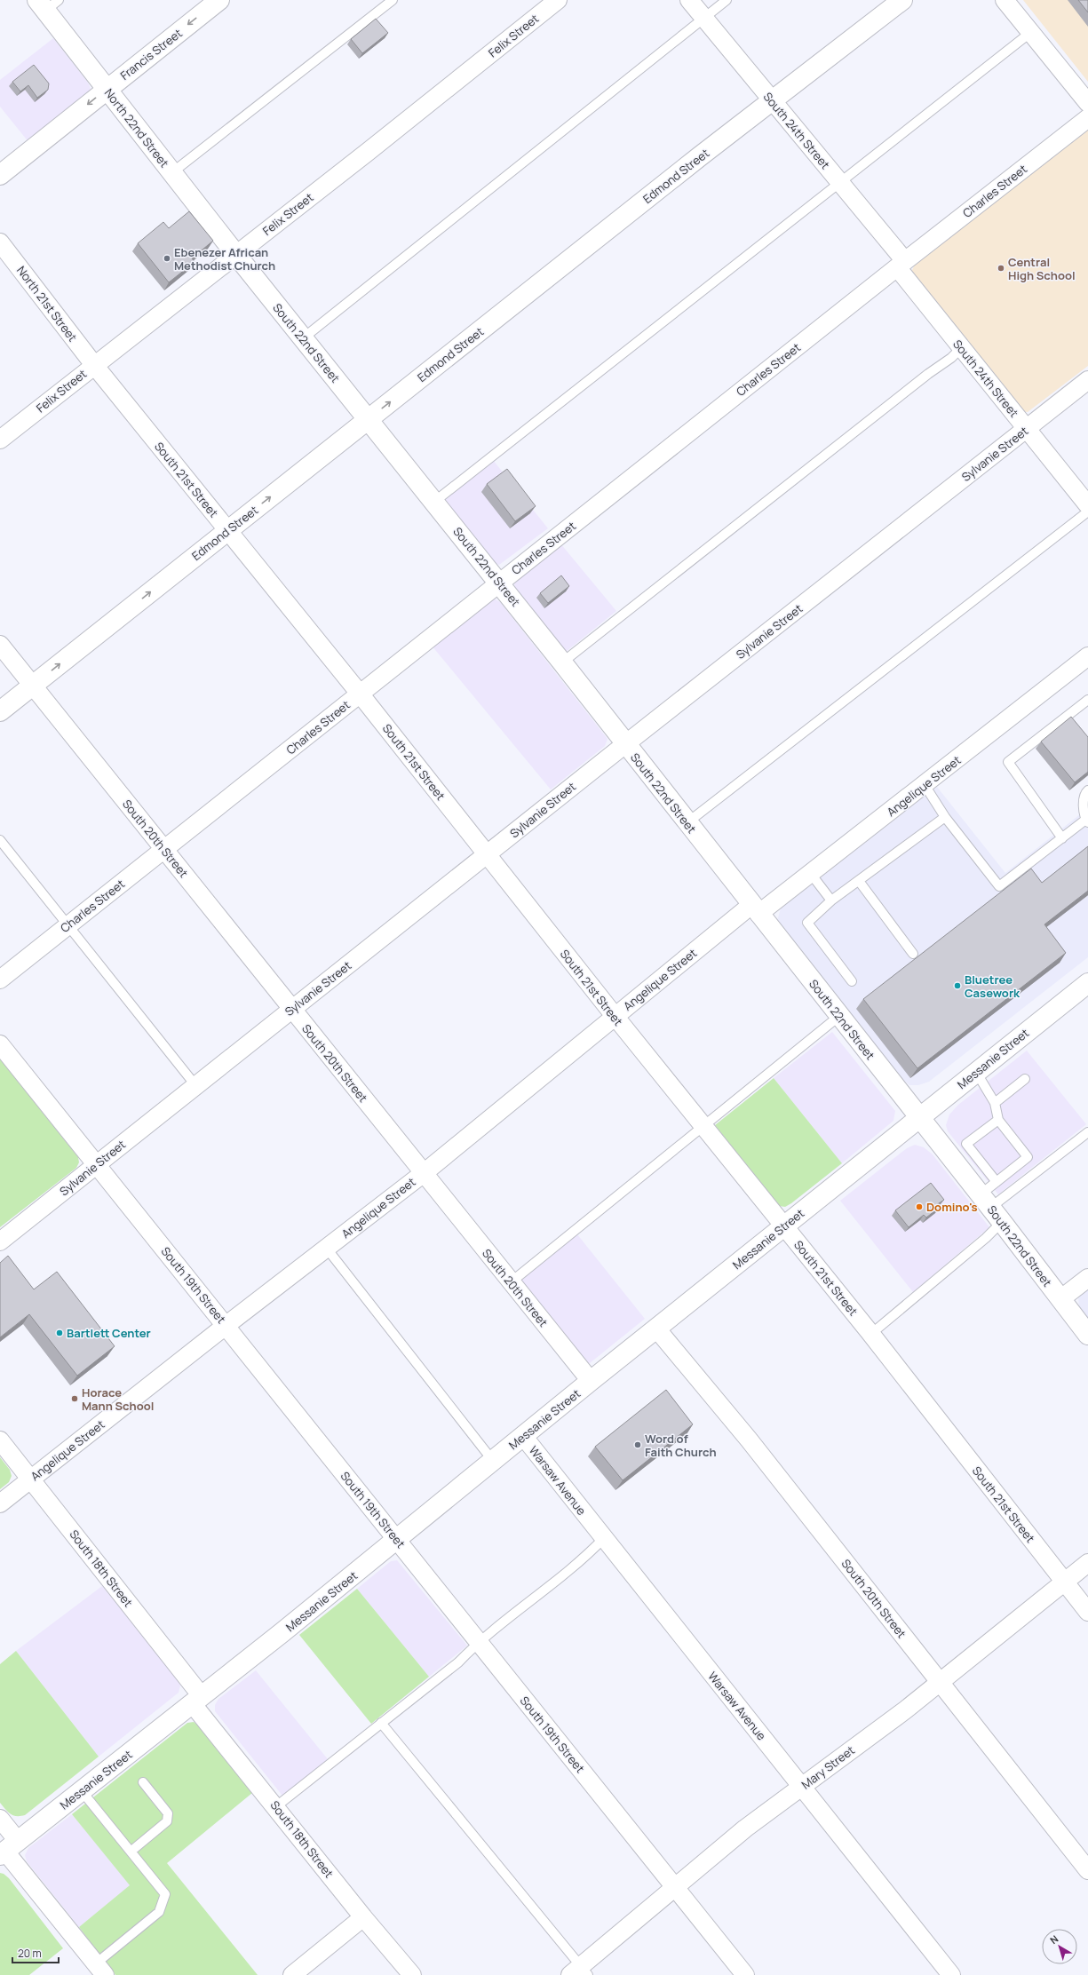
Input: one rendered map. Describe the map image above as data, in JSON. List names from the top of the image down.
{
  "streets": {
    "street": [
      "Felix Street",
      "Francis Street",
      "North 22nd Street",
      "South 24th Street",
      "Edmond Street",
      "Charles Street",
      "North 21st Street",
      "South 22nd Street",
      "Sylvanie Street",
      "South 21st Street",
      "Angelique Street",
      "South 20th Street",
      "Messanie Street",
      "South 19th Street",
      "Warsaw Avenue",
      "South 18th Street",
      "Mary Street"
    ]
  },
  "crossings": [
    ["Felix Street", "North 22nd Street"],
    ["Felix Street", "North 21st Street"],
    ["Felix Street", "South 22nd Street"],
    ["Felix Street", "South 21st Street"],
    ["Francis Street", "North 22nd Street"],
    ["North 22nd Street", "South 22nd Street"],
    ["South 24th Street", "Edmond Street"],
    ["South 24th Street", "Charles Street"],
    ["South 24th Street", "Sylvanie Street"],
    ["Edmond Street", "South 22nd Street"],
    ["Edmond Street", "South 21st Street"],
    ["Edmond Street", "South 20th Street"],
    ["Charles Street", "South 22nd Street"],
    ["Charles Street", "South 21st Street"],
    ["Charles Street", "South 20th Street"],
    ["North 21st Street", "South 21st Street"],
    ["South 22nd Street", "Sylvanie Street"],
    ["South 22nd Street", "Angelique Street"],
    ["South 22nd Street", "Messanie Street"],
    ["Sylvanie Street", "South 21st Street"],
    ["Sylvanie Street", "South 20th Street"],
    ["Sylvanie Street", "South 19th Street"],
    ["South 21st Street", "Angelique Street"],
    ["South 21st Street", "Messanie Street"],
    ["South 21st Street", "Mary Street"],
    ["Angelique Street", "South 20th Street"],
    ["Angelique Street", "South 19th Street"],
    ["Angelique Street", "South 18th Street"],
    ["South 20th Street", "Messanie Street"],
    ["South 20th Street", "Mary Street"],
    ["Messanie Street", "South 19th Street"],
    ["Messanie Street", "Warsaw Avenue"],
    ["Messanie Street", "South 18th Street"],
    ["South 19th Street", "Mary Street"],
    ["Warsaw Avenue", "Mary Street"]
  ],
  "one_way": ["Francis Street", "Edmond Street"],
  "places": [
    "Ebenezer African Methodist Church",
    "Central High School",
    "Bluetree Casework",
    "Domino's",
    "Bartlett Center",
    "Horace Mann School",
    "Word of Faith Church"
  ],
  "scale_bar": "20 m",
  "north": "top left"
}
